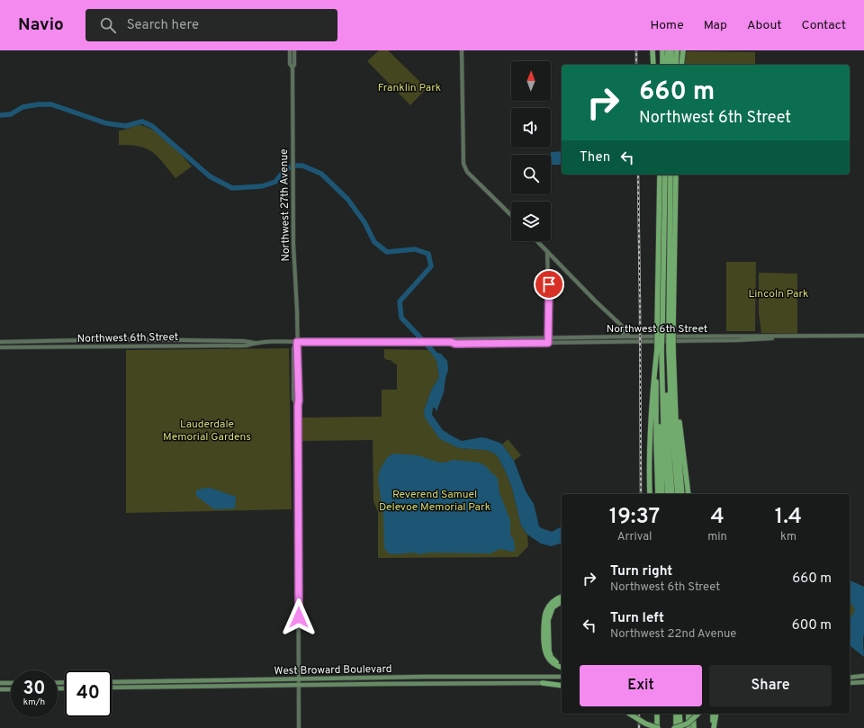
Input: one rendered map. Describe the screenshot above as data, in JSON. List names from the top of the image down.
{
  "streets": {
    "main road": ["West Broward Boulevard"],
    "street": ["Northwest 27th Avenue", "Northwest 6th Street"]
  },
  "crossings": [
    ["Northwest 27th Avenue", "Northwest 6th Street"],
    ["Northwest 27th Avenue", "West Broward Boulevard"]
  ],
  "parks": [
    "Franklin Park",
    "Lincoln Park",
    "Lauderdale Memorial Gardens",
    "Reverend Samuel Delevoe Memorial Park"
  ],
  "north": "top",
  "page": {
    "header": "Navio",
    "search": "Search here",
    "nav": [
      "Home",
      "Map",
      "About",
      "Contact"
    ],
    "turn": ["660 m", "Northwest 6th Street"],
    "then": "Then",
    "eta": [
      "19:37",
      "Arrival",
      "4",
      "min",
      "1.4",
      "km"
    ],
    "list": [
      {
        "name": "Turn right",
        "note": "Northwest 6th Street",
        "value": "660 m"
      },
      {
        "name": "Turn left",
        "note": "Northwest 22nd Avenue",
        "value": "600 m"
      }
    ],
    "buttons": ["Exit", "Share"],
    "speed": "30 km/h",
    "limit": "40"
  }
}
